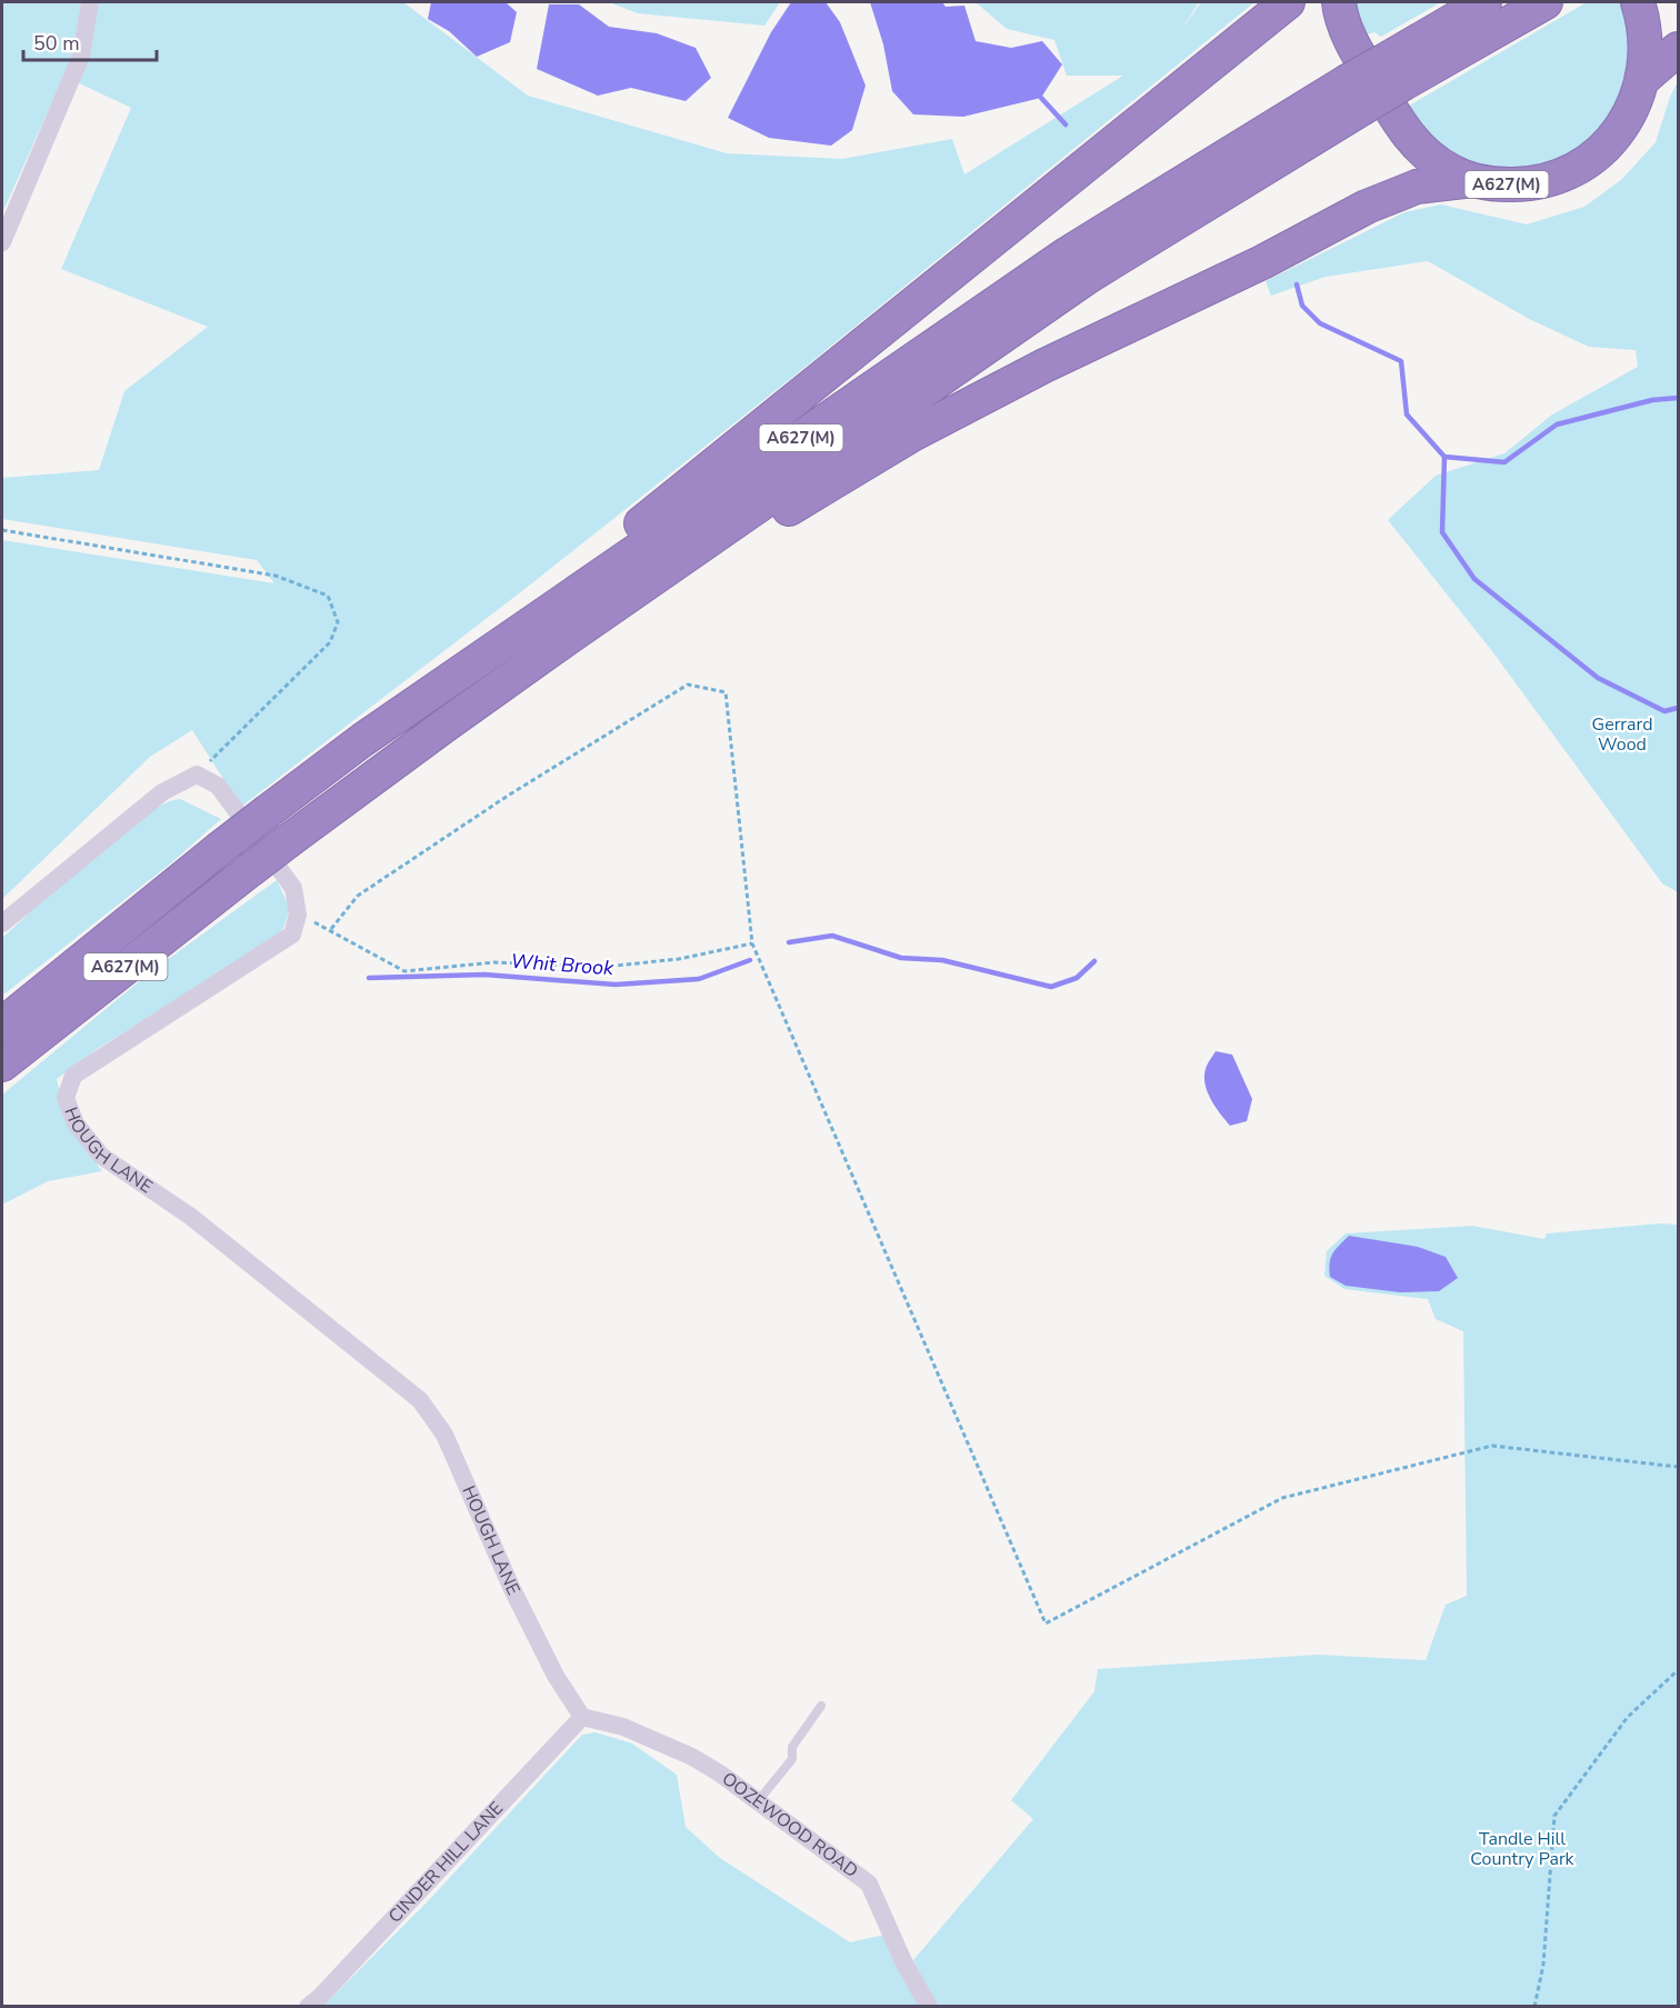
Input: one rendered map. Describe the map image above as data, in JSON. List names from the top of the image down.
{
  "streets": {
    "highway": ["A627(M)"],
    "street": ["HOUGH LANE", "OOZEWOOD ROAD", "CINDER HILL LANE"]
  },
  "crossings": [
    ["HOUGH LANE", "OOZEWOOD ROAD"],
    ["HOUGH LANE", "CINDER HILL LANE"],
    ["OOZEWOOD ROAD", "CINDER HILL LANE"]
  ],
  "water": ["Whit Brook"],
  "parks": ["Gerrard Wood", "Tandle Hill Country Park"],
  "scale_bar": "50 m"
}
